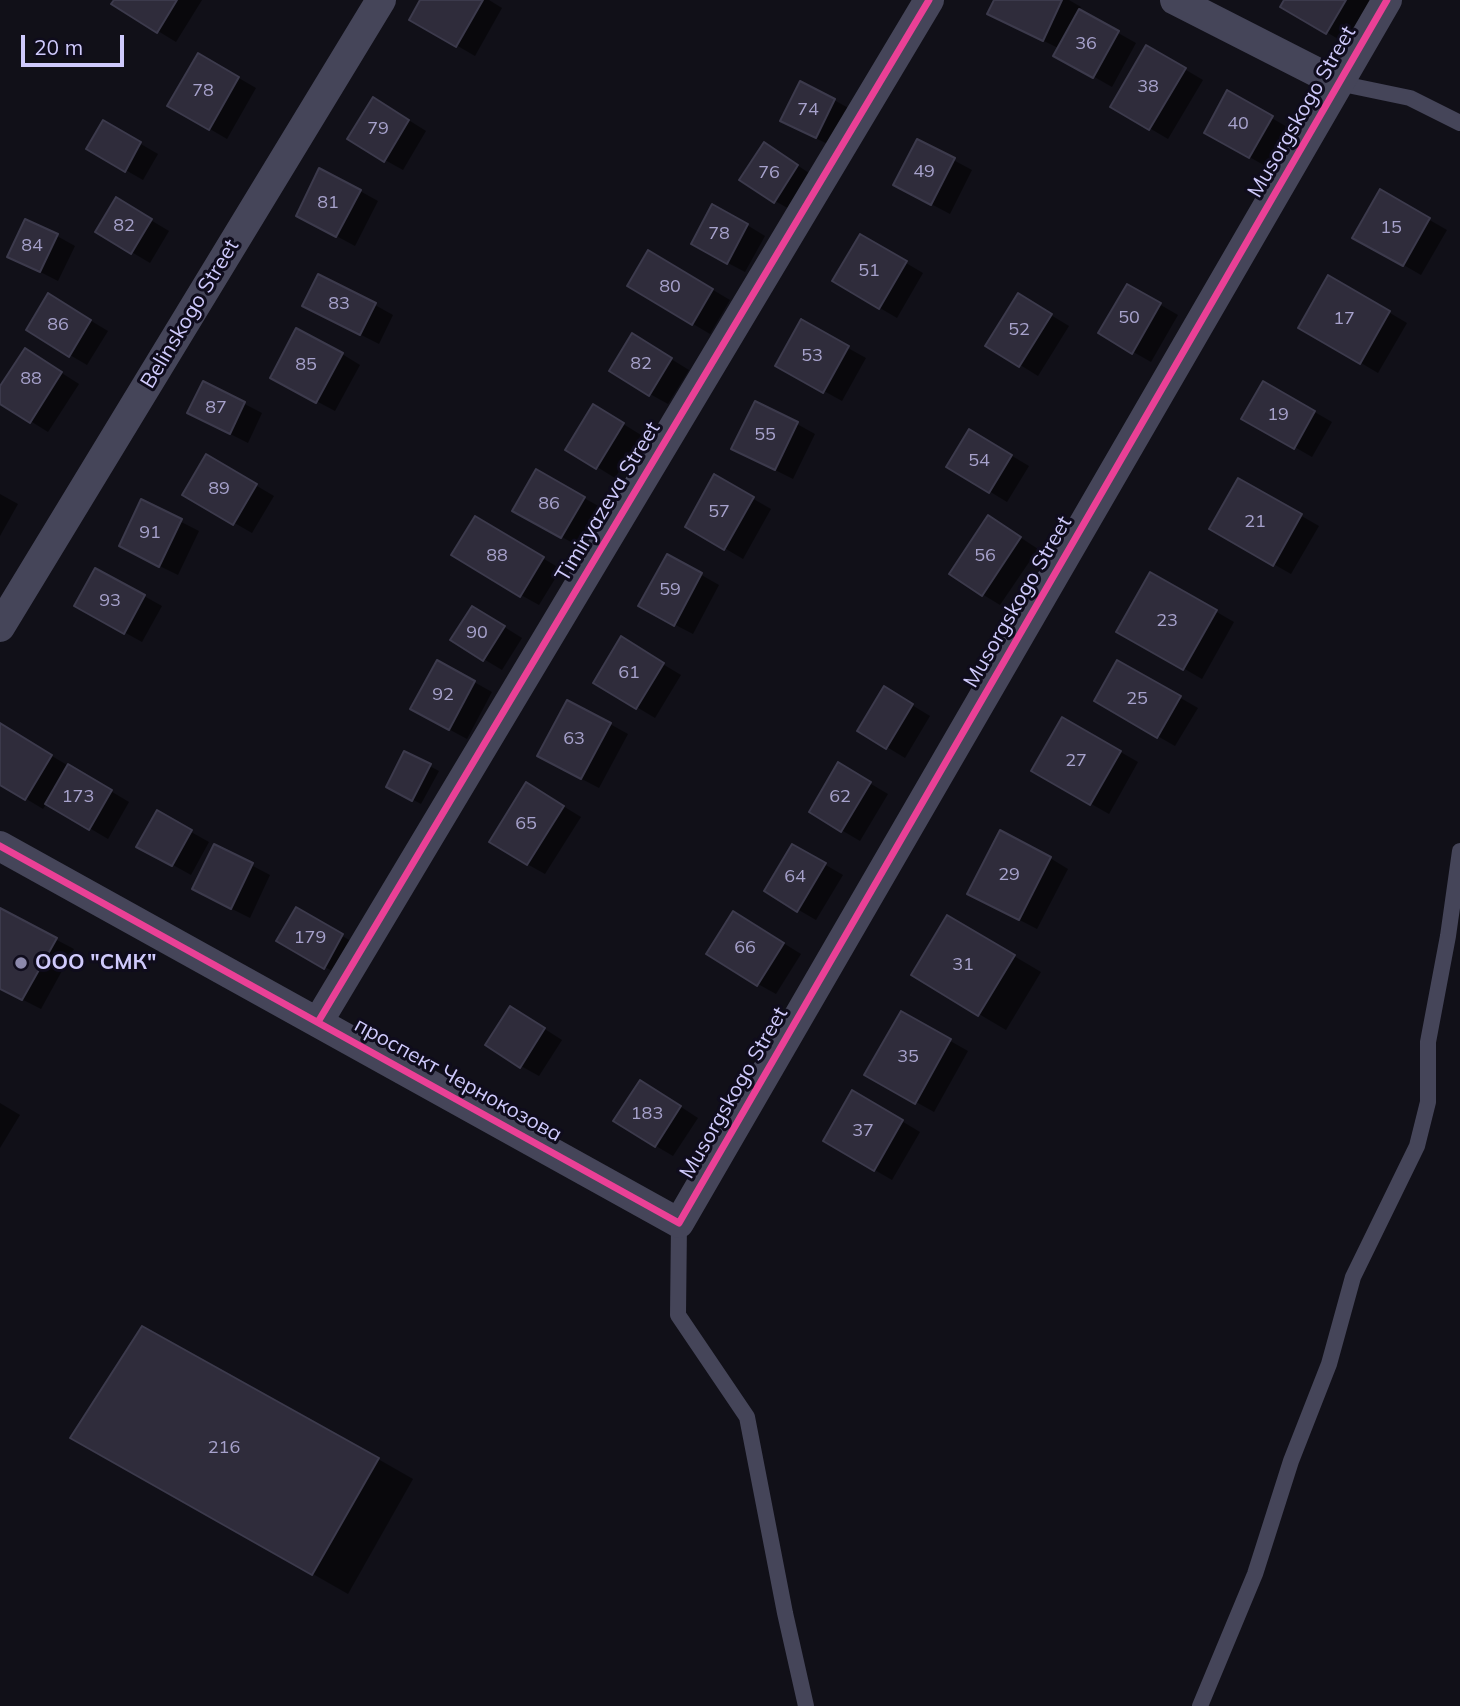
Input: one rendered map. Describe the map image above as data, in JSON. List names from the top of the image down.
{
  "streets": {
    "street": [
      "Musorgskogo Street",
      "Belinskogo Street",
      "Timiryazeva Street",
      "проспект Чернокозова"
    ]
  },
  "crossings": [
    ["Musorgskogo Street", "проспект Чернокозова"],
    ["Timiryazeva Street", "проспект Чернокозова"]
  ],
  "places": ["ООО \"СМК\""],
  "house_numbers": [
    "36",
    "38",
    "78",
    "74",
    "40",
    "79",
    "49",
    "76",
    "81",
    "82",
    "15",
    "78",
    "84",
    "51",
    "80",
    "83",
    "50",
    "17",
    "86",
    "52",
    "53",
    "82",
    "85",
    "88",
    "87",
    "19",
    "55",
    "54",
    "89",
    "86",
    "57",
    "21",
    "91",
    "88",
    "56",
    "59",
    "93",
    "23",
    "90",
    "61",
    "92",
    "25",
    "63",
    "27",
    "173",
    "62",
    "65",
    "29",
    "64",
    "179",
    "66",
    "31",
    "35",
    "183",
    "37",
    "216"
  ],
  "scale_bar": "20 m"
}
